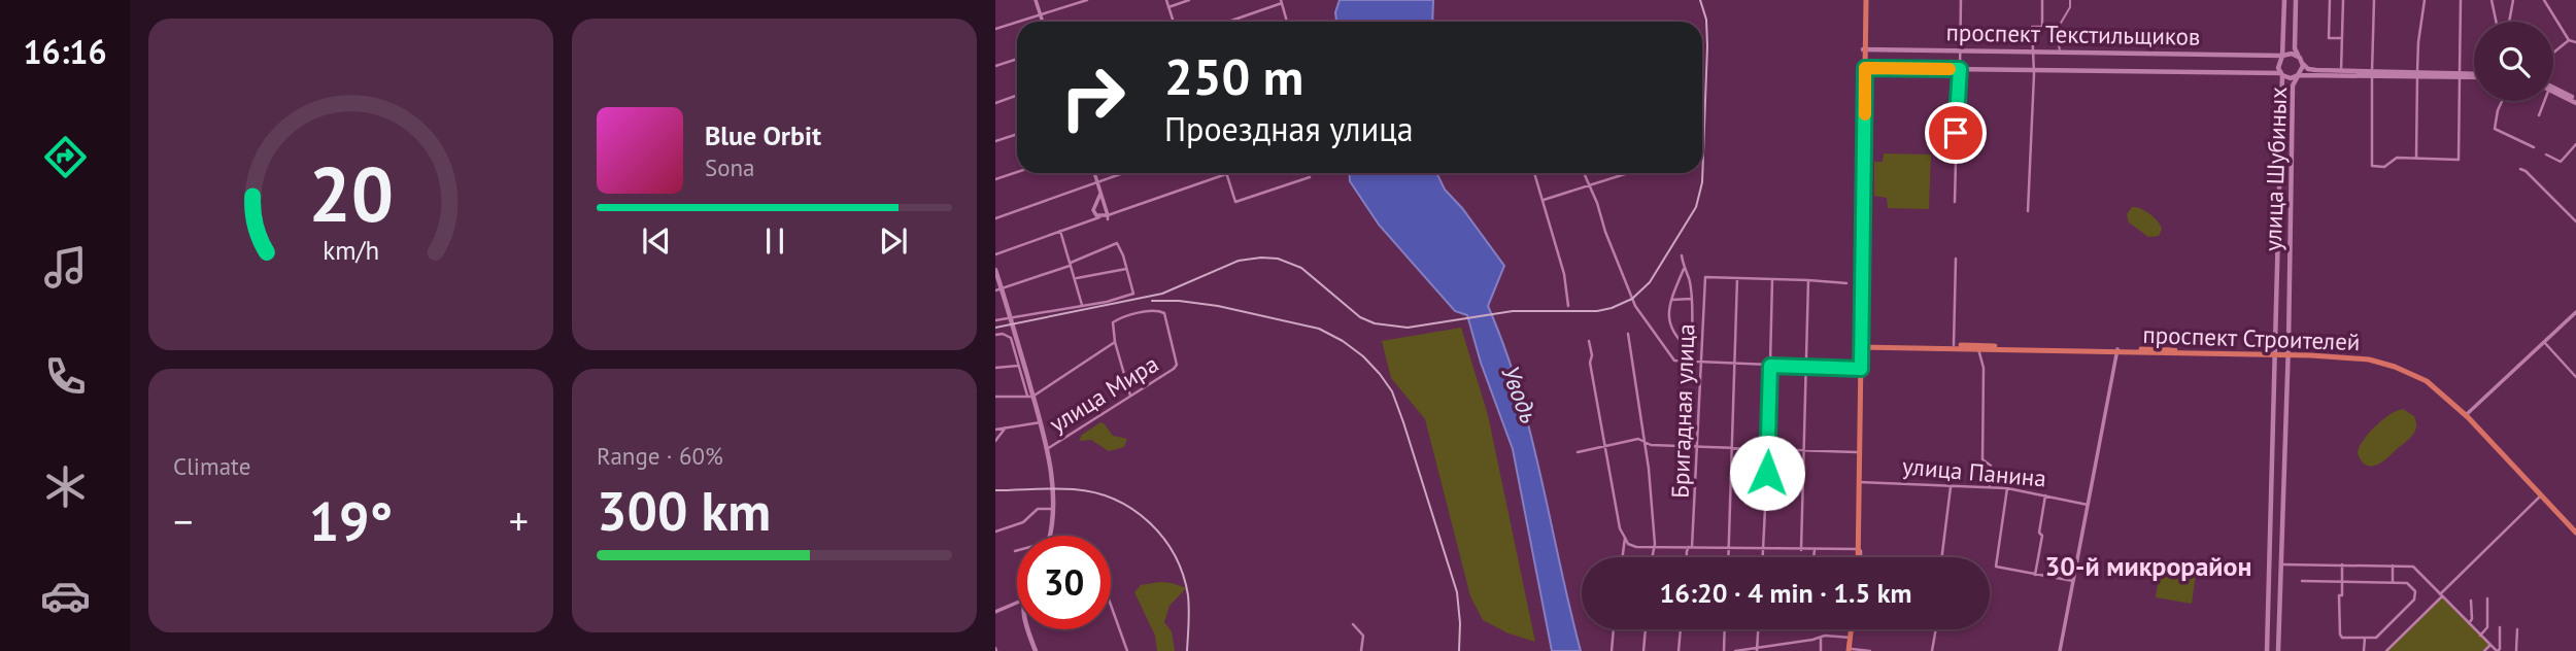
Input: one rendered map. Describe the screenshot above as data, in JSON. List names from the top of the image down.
{
  "streets": {
    "main road": ["проспект Текстильщиков", "улица Шубиных", "проспект Строителей"],
    "street": ["улица Мира", "Бригадная улица", "улица Панина"]
  },
  "crossings": [
    ["проспект Текстильщиков", "улица Шубиных"],
    ["улица Шубиных", "проспект Строителей"]
  ],
  "districts": ["30-й микрорайон"],
  "water": ["Уводь"],
  "page": {
    "tabs": "16:16",
    "turn": ["250 m", "Проездная улица"],
    "song": ["Blue Orbit", "Sona"],
    "tile": [
      "Climate",
      ["Range · 60%", "300 km"]
    ],
    "heat": ["−", "19°", "+"],
    "limit": "30",
    "trip": "16:20 · 4 min · 1.5 km",
    "gauge": ["20", "km/h"]
  }
}
